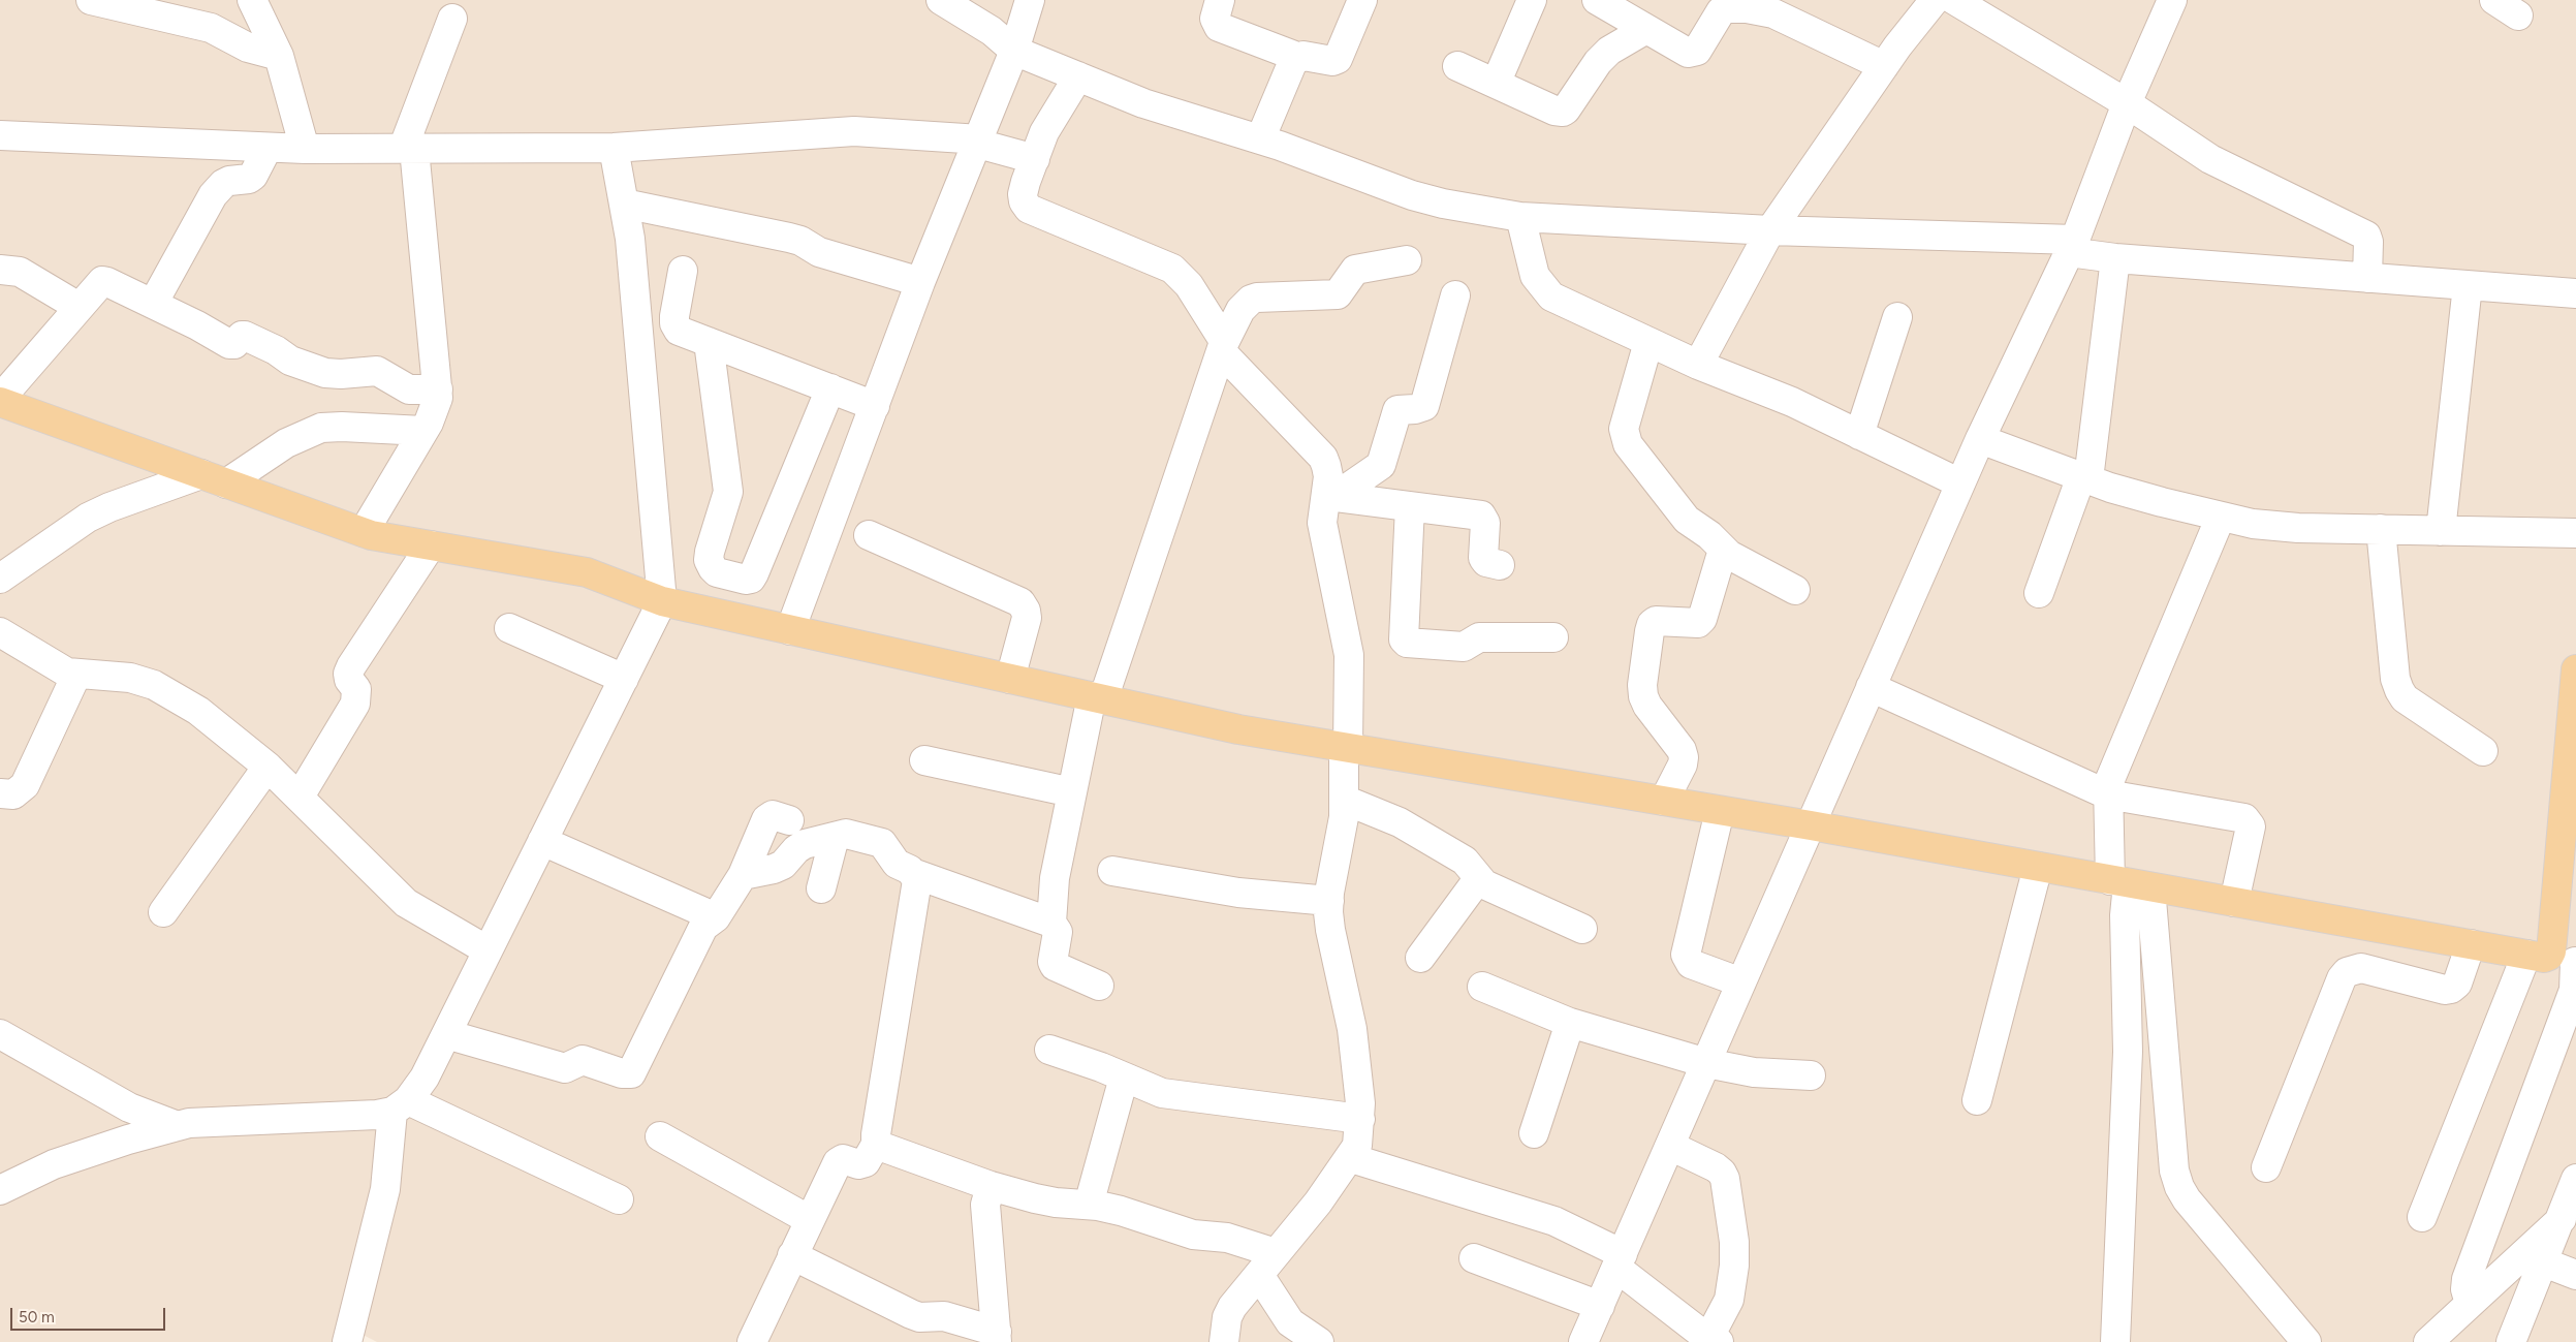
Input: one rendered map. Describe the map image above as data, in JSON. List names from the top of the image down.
{
  "scale_bar": "50 m"
}
